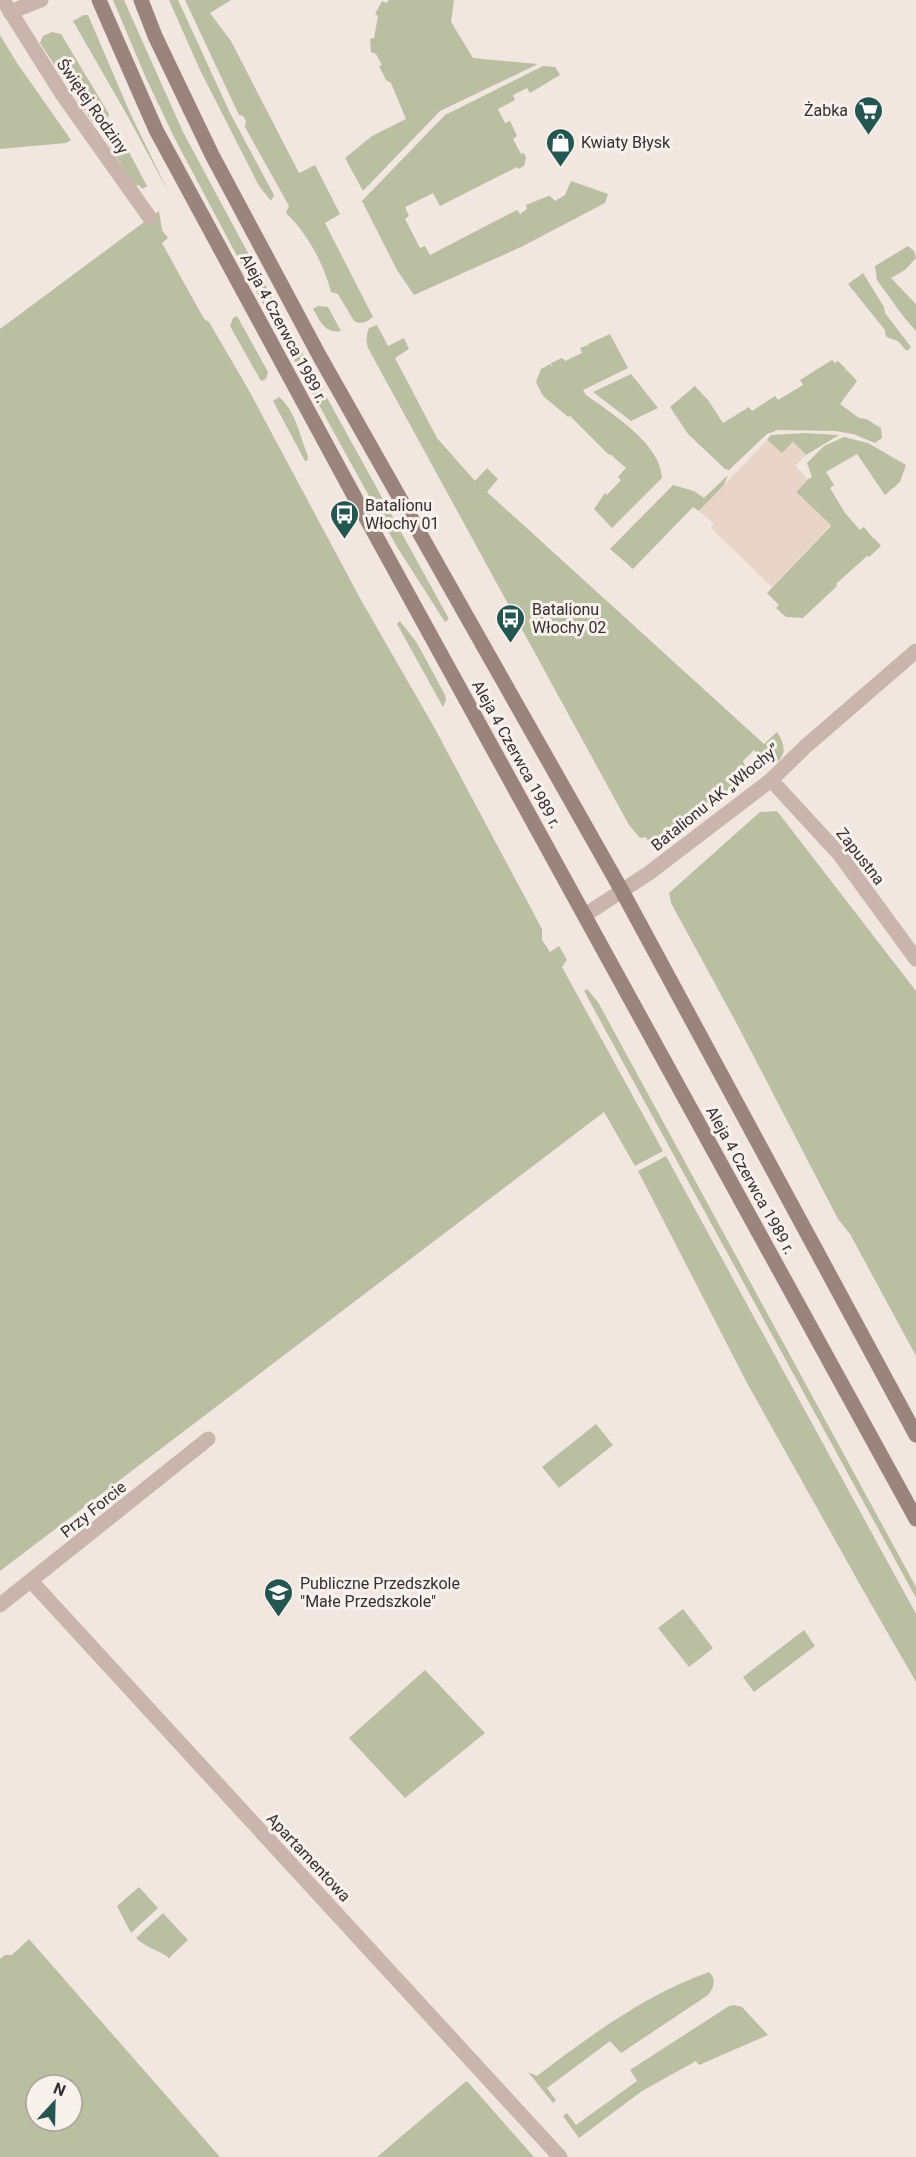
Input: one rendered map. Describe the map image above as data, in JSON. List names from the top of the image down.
{
  "streets": {
    "main road": ["Aleja 4 Czerwca 1989 r."],
    "street": [
      "Świętej Rodziny",
      "Batalionu AK „Włochy”",
      "Zapustna",
      "Przy Forcie",
      "Apartamentowa"
    ]
  },
  "crossings": [
    ["Aleja 4 Czerwca 1989 r.", "Batalionu AK „Włochy”"],
    ["Batalionu AK „Włochy”", "Zapustna"],
    ["Przy Forcie", "Apartamentowa"]
  ],
  "places": {
    "supermarket": ["Żabka"],
    "shop": ["Kwiaty Błysk"],
    "bus stop": ["Batalionu Włochy 01", "Batalionu Włochy 02"],
    "school or university": ["Publiczne Przedszkole \"Małe Przedszkole\""]
  },
  "north": "top"
}
